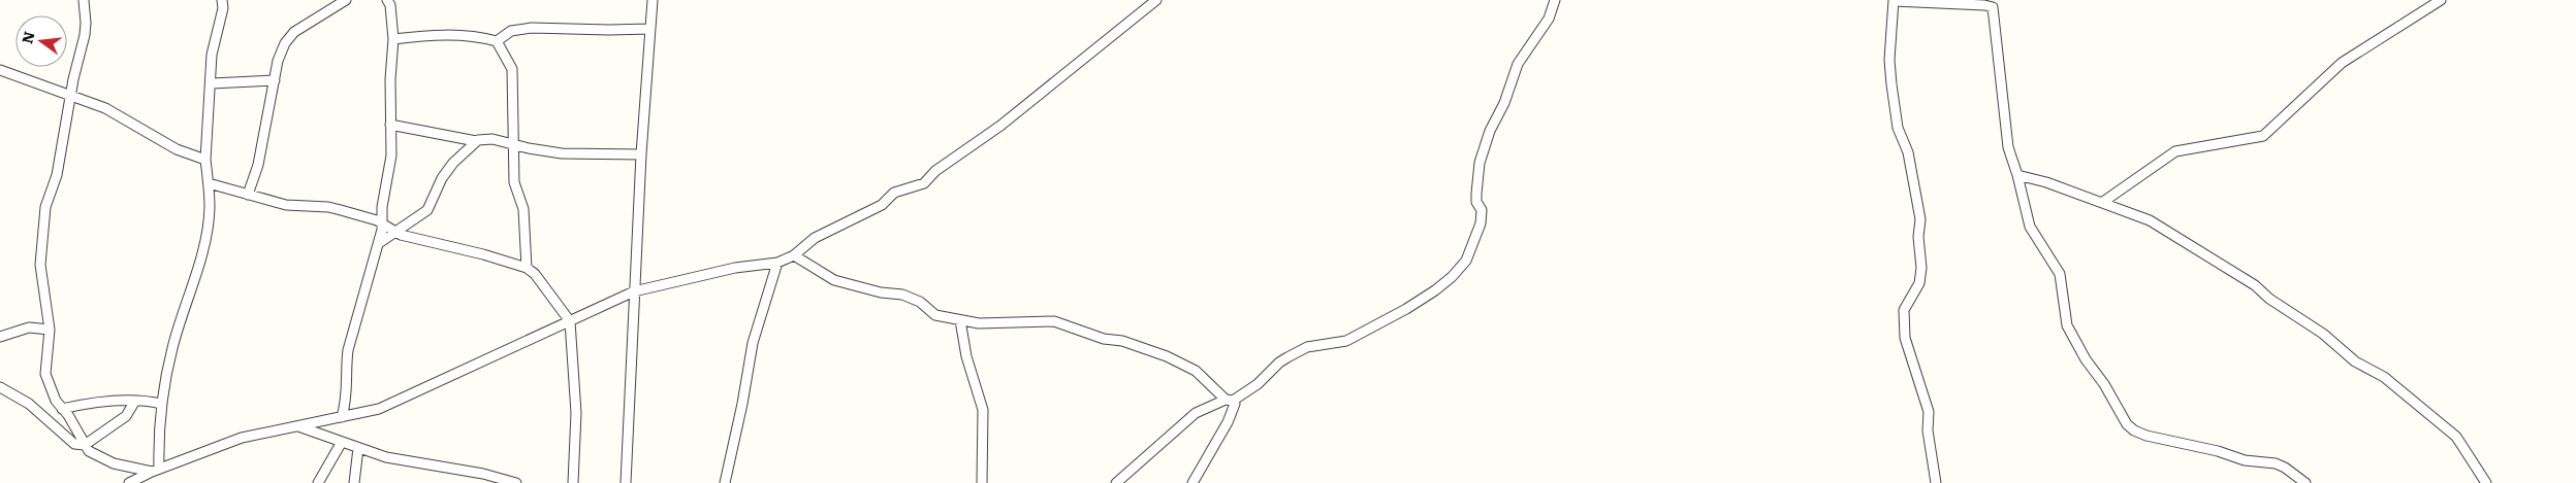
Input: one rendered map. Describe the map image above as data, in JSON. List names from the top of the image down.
{
  "north": "left"
}
